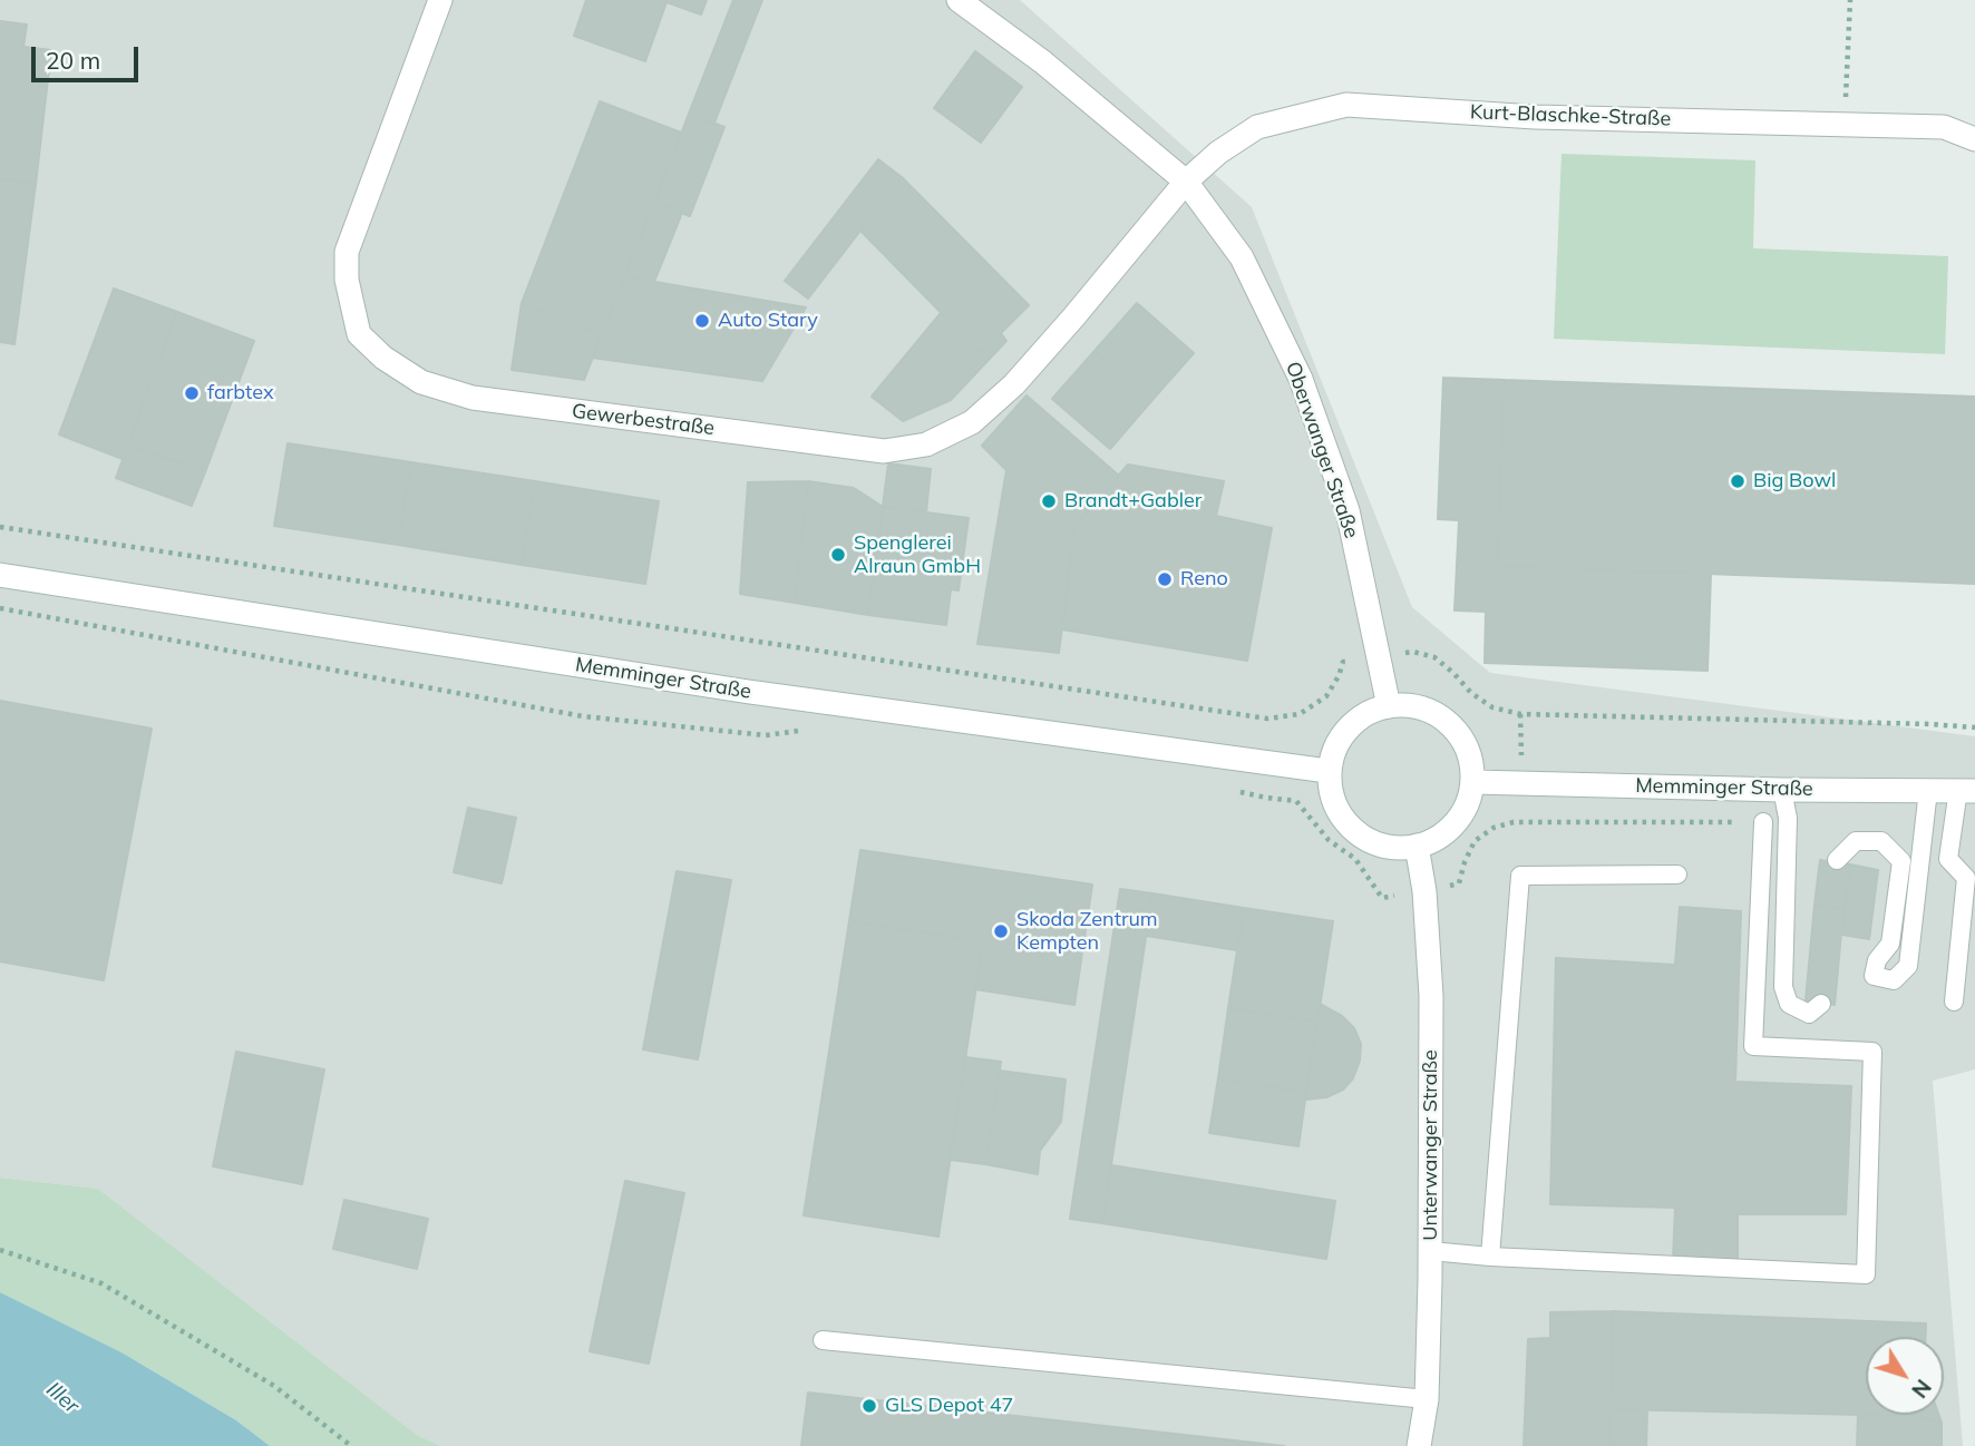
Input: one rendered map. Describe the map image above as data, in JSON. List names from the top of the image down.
{
  "streets": {
    "street": [
      "Kurt-Blaschke-Straße",
      "Gewerbestraße",
      "Oberwanger Straße",
      "Memminger Straße",
      "Unterwanger Straße"
    ]
  },
  "crossings": [
    ["Kurt-Blaschke-Straße", "Gewerbestraße"],
    ["Kurt-Blaschke-Straße", "Oberwanger Straße"],
    ["Gewerbestraße", "Oberwanger Straße"],
    ["Oberwanger Straße", "Memminger Straße"],
    ["Oberwanger Straße", "Unterwanger Straße"],
    ["Memminger Straße", "Unterwanger Straße"]
  ],
  "water": ["Iller"],
  "places": [
    "Auto Stary",
    "farbtex",
    "Big Bowl",
    "Brandt+Gabler",
    "Spenglerei Alraun GmbH",
    "Reno",
    "Skoda Zentrum Kempten",
    "GLS Depot 47"
  ],
  "scale_bar": "20 m",
  "north": "bottom right"
}
